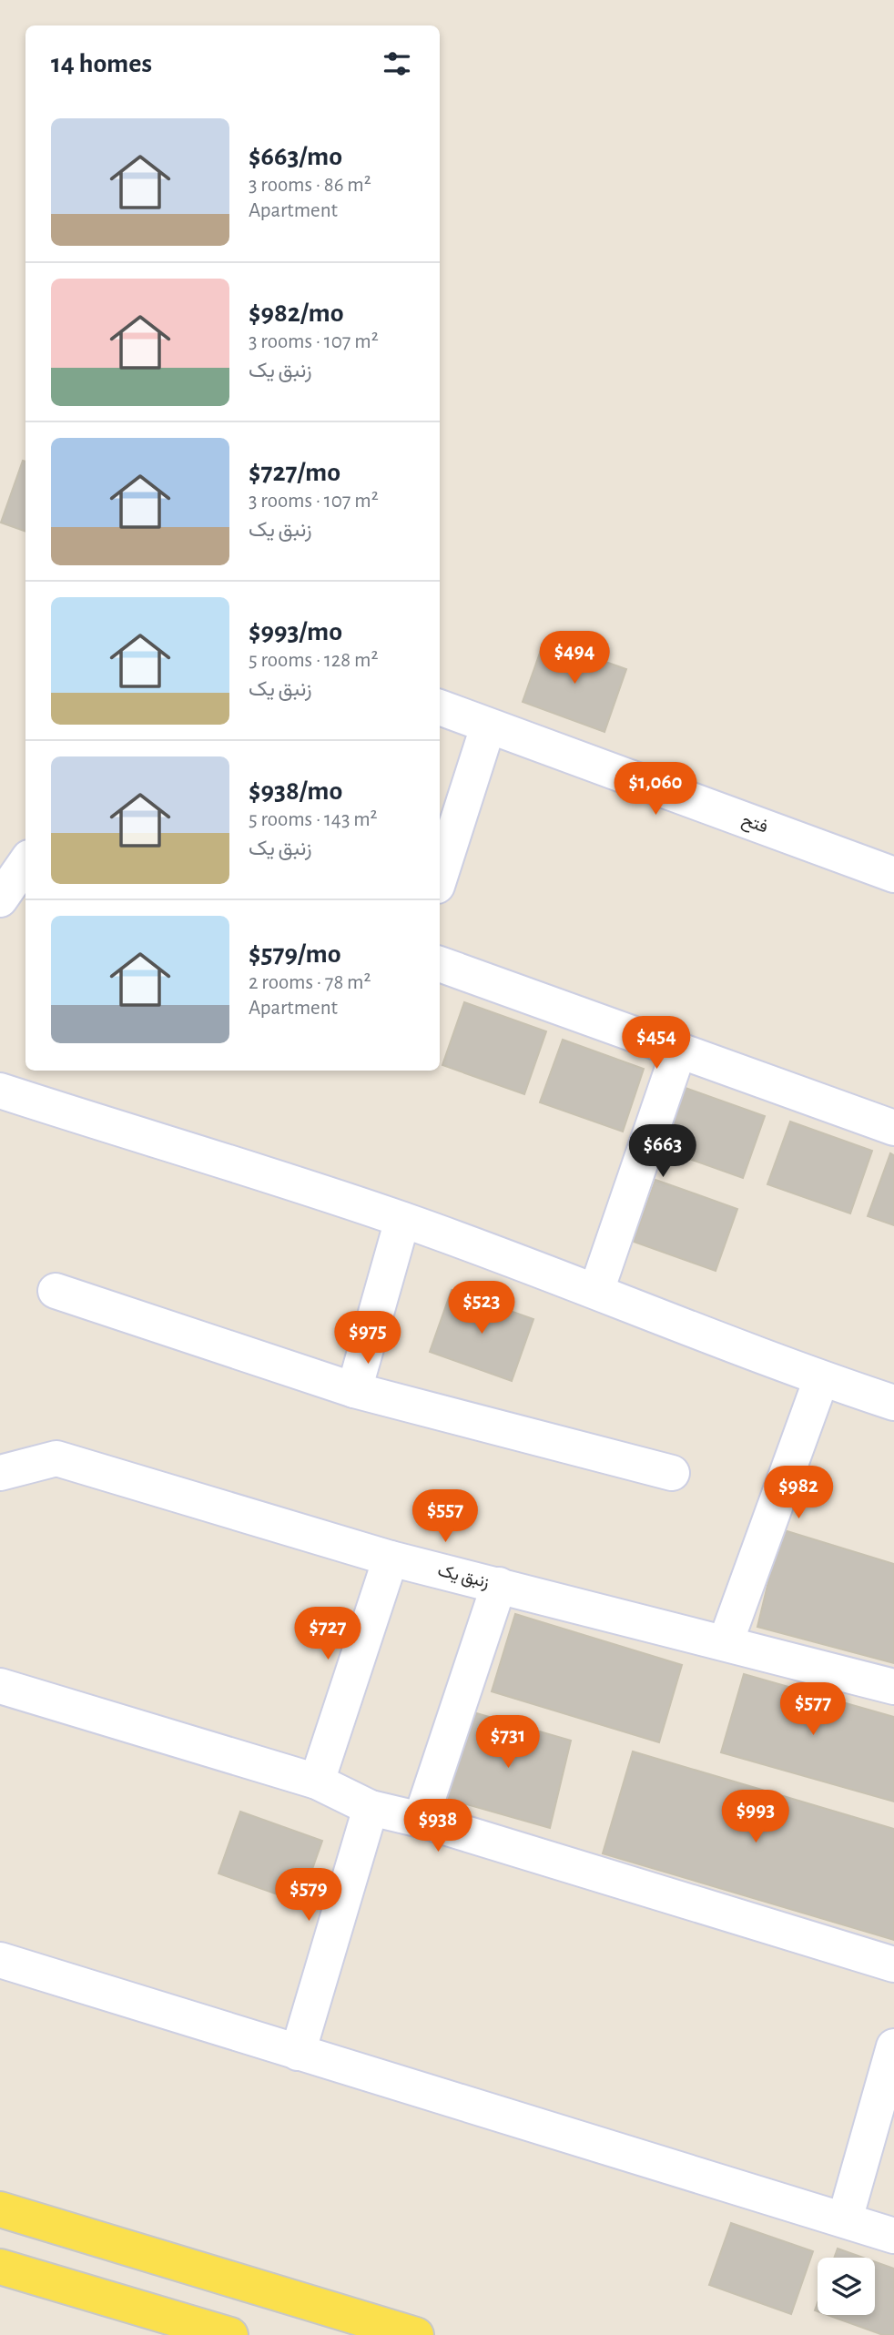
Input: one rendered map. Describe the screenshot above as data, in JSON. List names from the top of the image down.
{
  "streets": {
    "street": ["فتح", "زنبق یک"]
  },
  "page": {
    "heading": "14 homes",
    "list": [
      {
        "name": "$663/mo",
        "note": "3 rooms · 86 m² · Apartment"
      },
      {
        "name": "$982/mo",
        "note": "3 rooms · 107 m² · زنبق یک"
      },
      {
        "name": "$727/mo",
        "note": "3 rooms · 107 m² · زنبق یک"
      },
      {
        "name": "$993/mo",
        "note": "5 rooms · 128 m² · زنبق یک"
      },
      {
        "name": "$938/mo",
        "note": "5 rooms · 143 m² · زنبق یک"
      },
      {
        "name": "$579/mo",
        "note": "2 rooms · 78 m² · Apartment"
      }
    ],
    "price": [
      "$494",
      "$1,060",
      "$454",
      "$663",
      "$523",
      "$975",
      "$982",
      "$557",
      "$727",
      "$577",
      "$731",
      "$993",
      "$938",
      "$579"
    ]
  }
}
